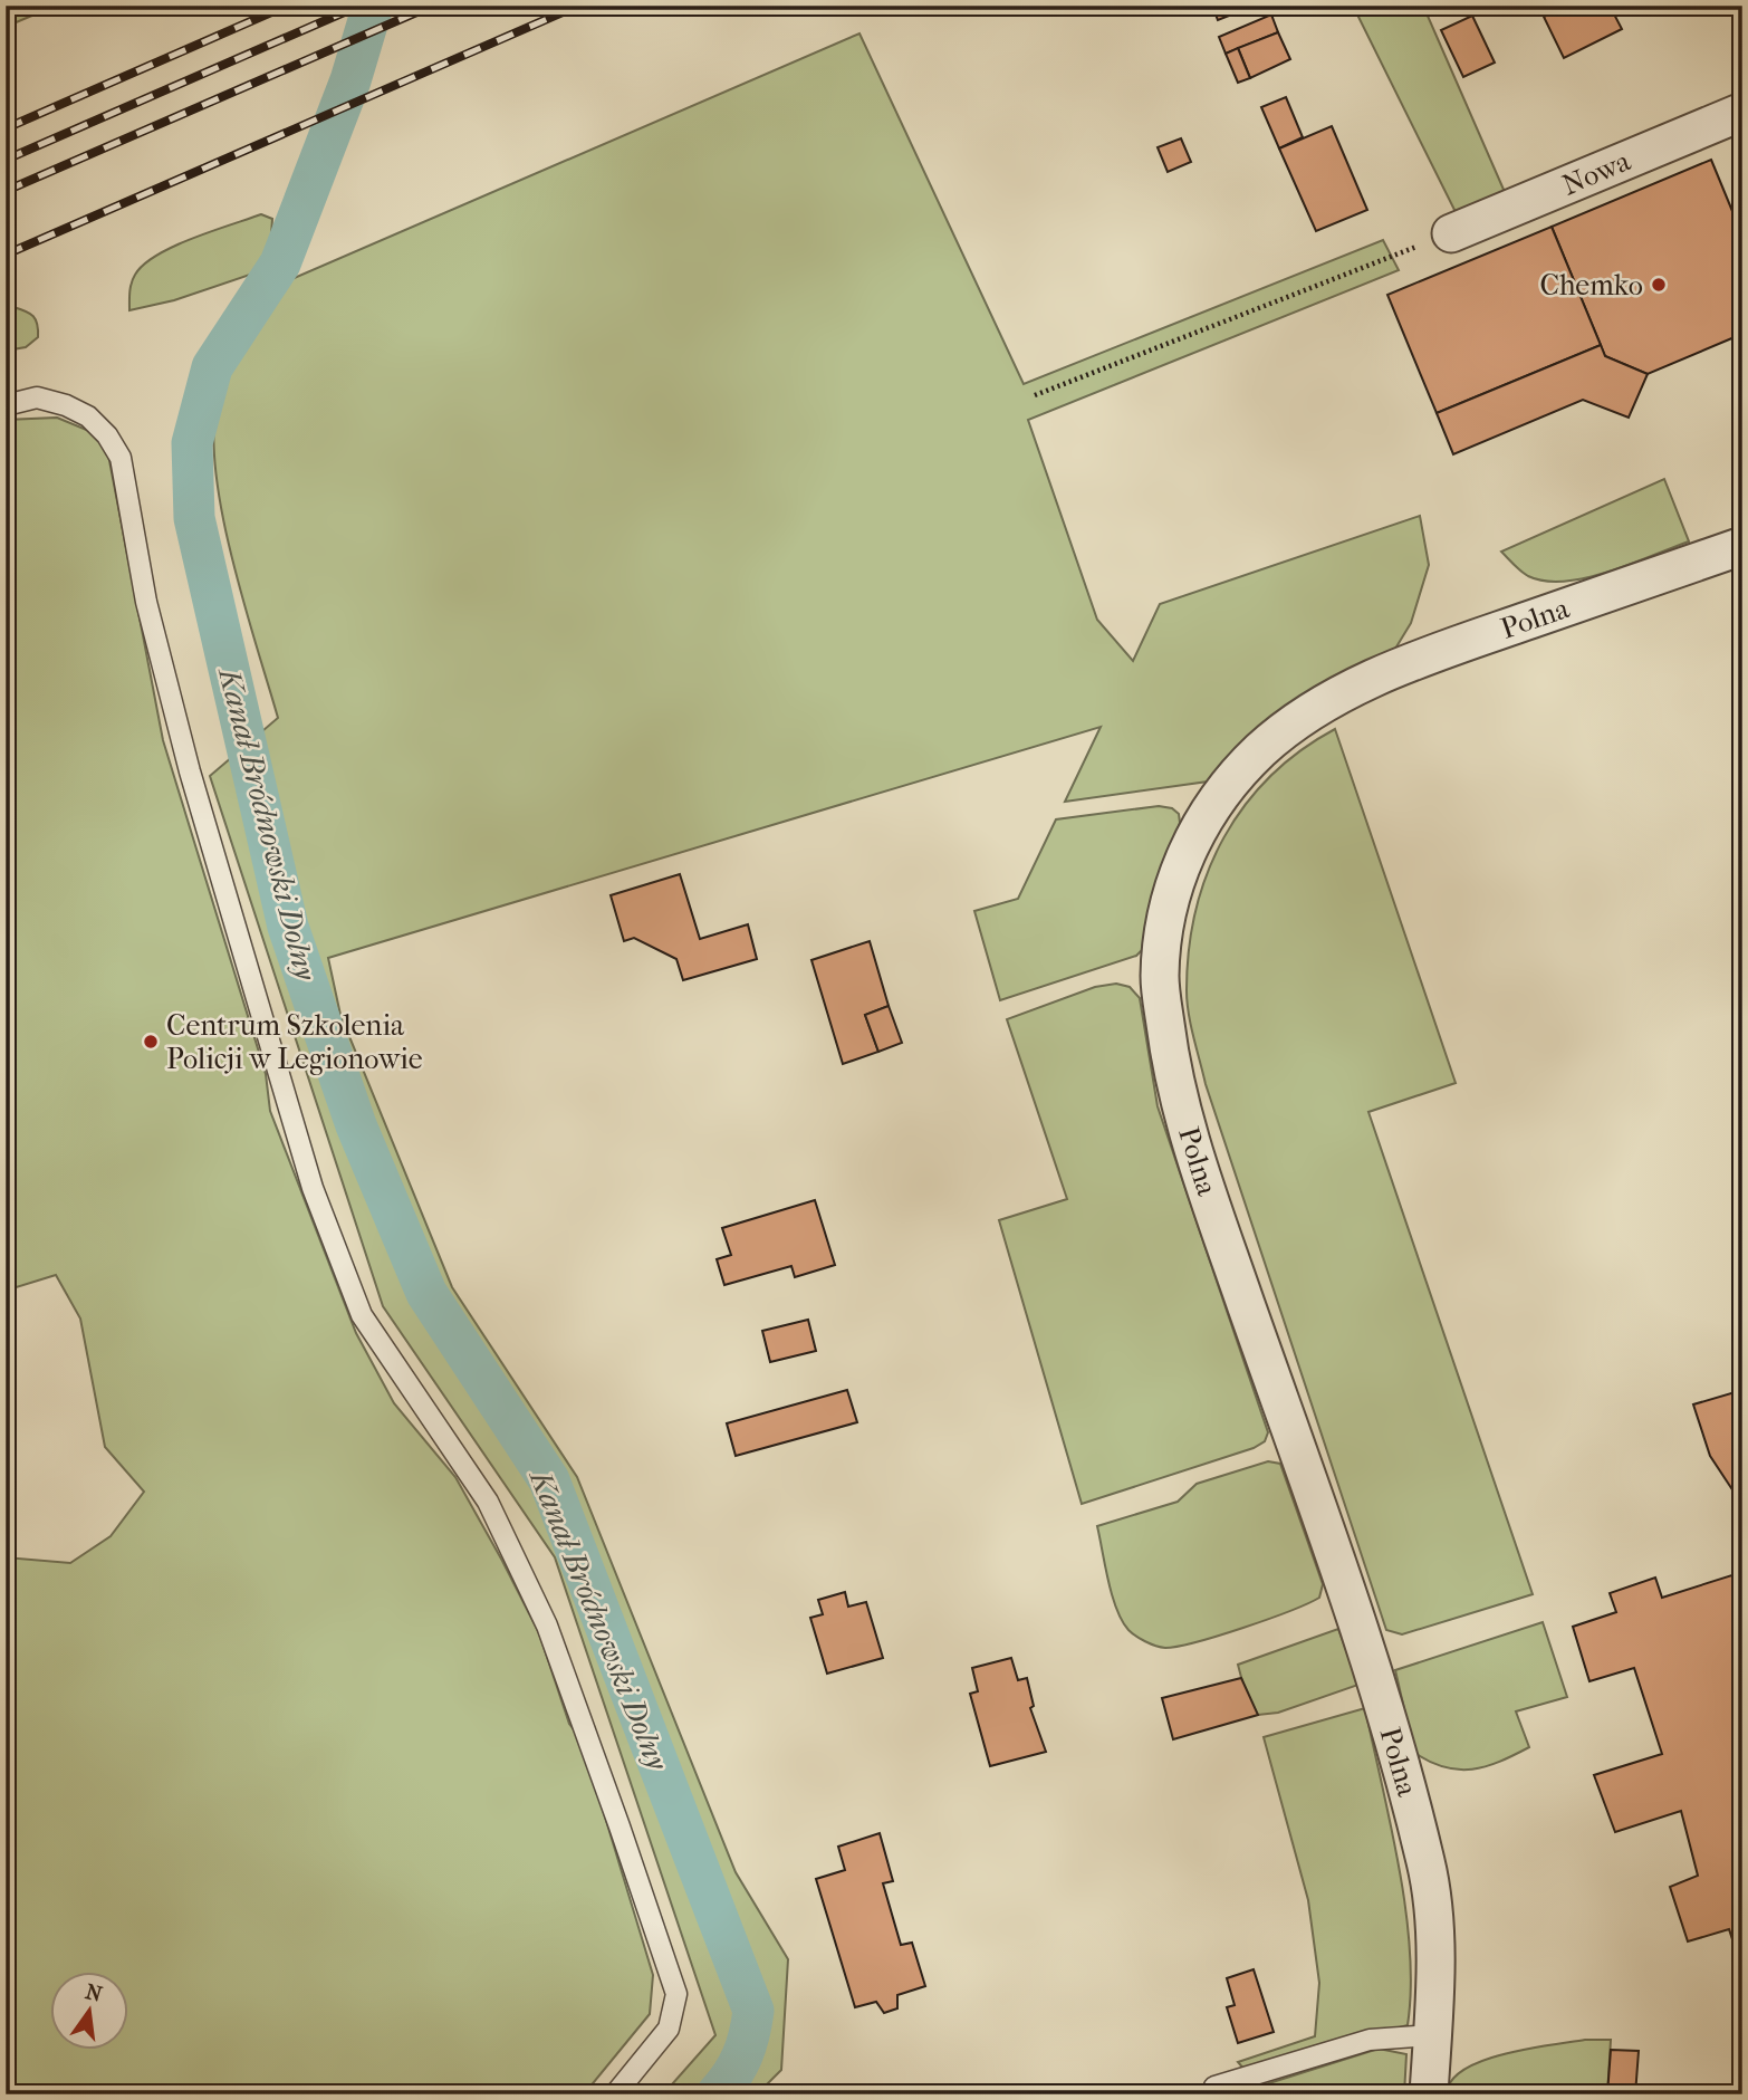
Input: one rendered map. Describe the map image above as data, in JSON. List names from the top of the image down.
{
  "streets": {
    "street": ["Nowa", "Polna"]
  },
  "water": ["Kanał Bródnowski Dolny"],
  "places": ["Chemko", "Centrum Szkolenia Policji w Legionowie"],
  "north": "top"
}
